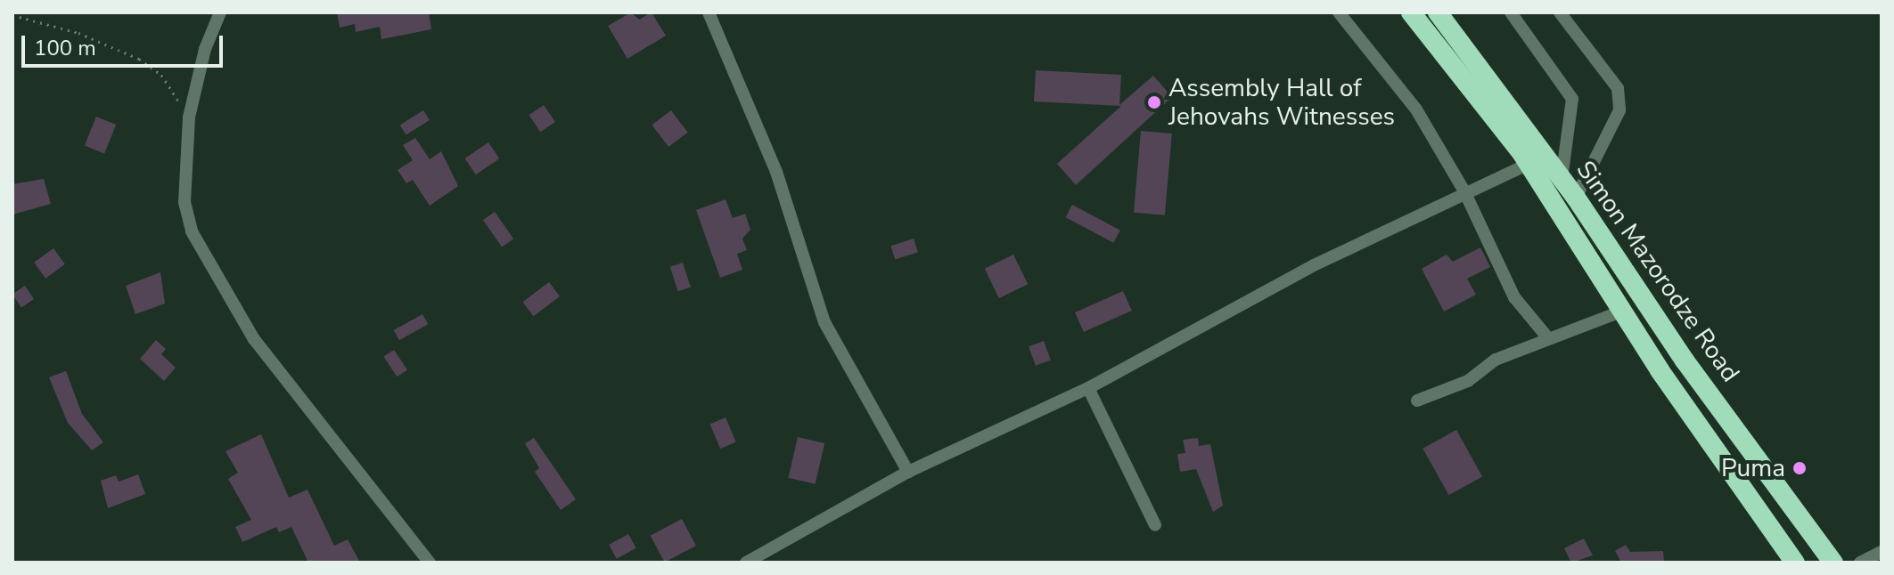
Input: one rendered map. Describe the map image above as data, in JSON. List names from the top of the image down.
{
  "streets": {
    "highway": ["Simon Mazorodze Road"]
  },
  "places": ["Assembly Hall of Jehovahs Witnesses", "Puma"],
  "scale_bar": "100 m"
}
